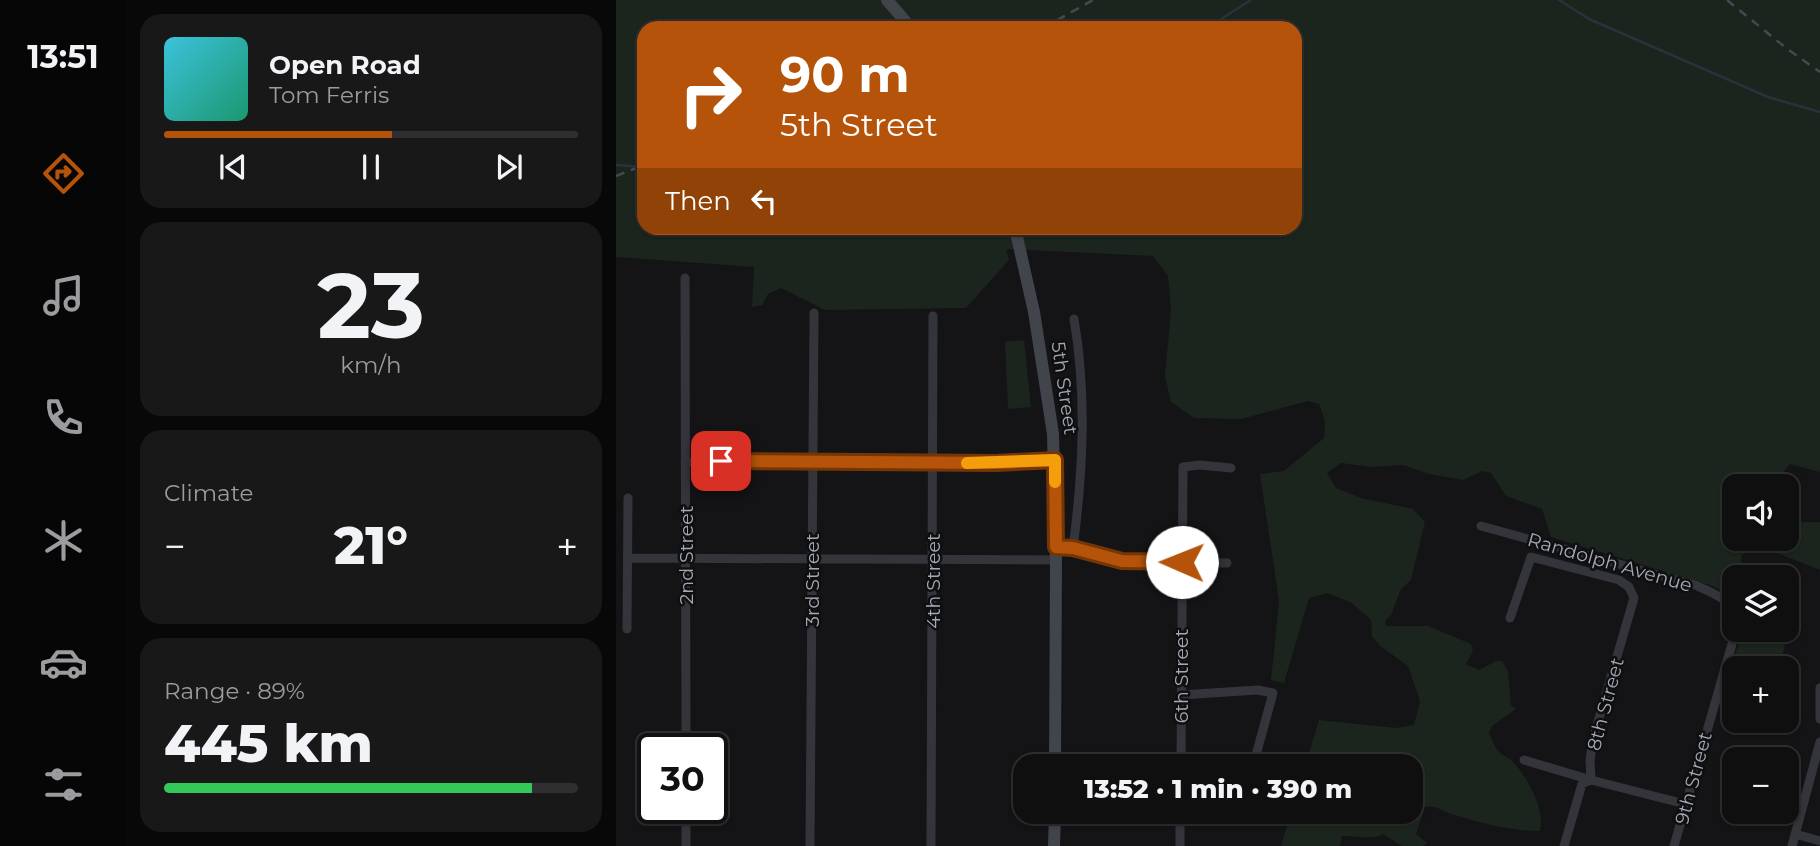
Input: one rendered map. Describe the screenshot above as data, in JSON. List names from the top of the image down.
{
  "streets": {
    "main road": ["5th Street"],
    "street": [
      "2nd Street",
      "Randolph Avenue",
      "3rd Street",
      "4th Street",
      "6th Street",
      "8th Street",
      "9th Street"
    ]
  },
  "crossings": [
    ["Randolph Avenue", "8th Street"]
  ],
  "page": {
    "tabs": "13:51",
    "turn": ["90 m", "5th Street"],
    "song": ["Open Road", "Tom Ferris"],
    "then": "Then",
    "tile": [
      ["23", "km/h"],
      "Climate",
      ["Range · 89%", "445 km"]
    ],
    "map_buttons": ["+", "−"],
    "heat": ["−", "21°", "+"],
    "limit": "30",
    "trip": "13:52 · 1 min · 390 m"
  }
}
